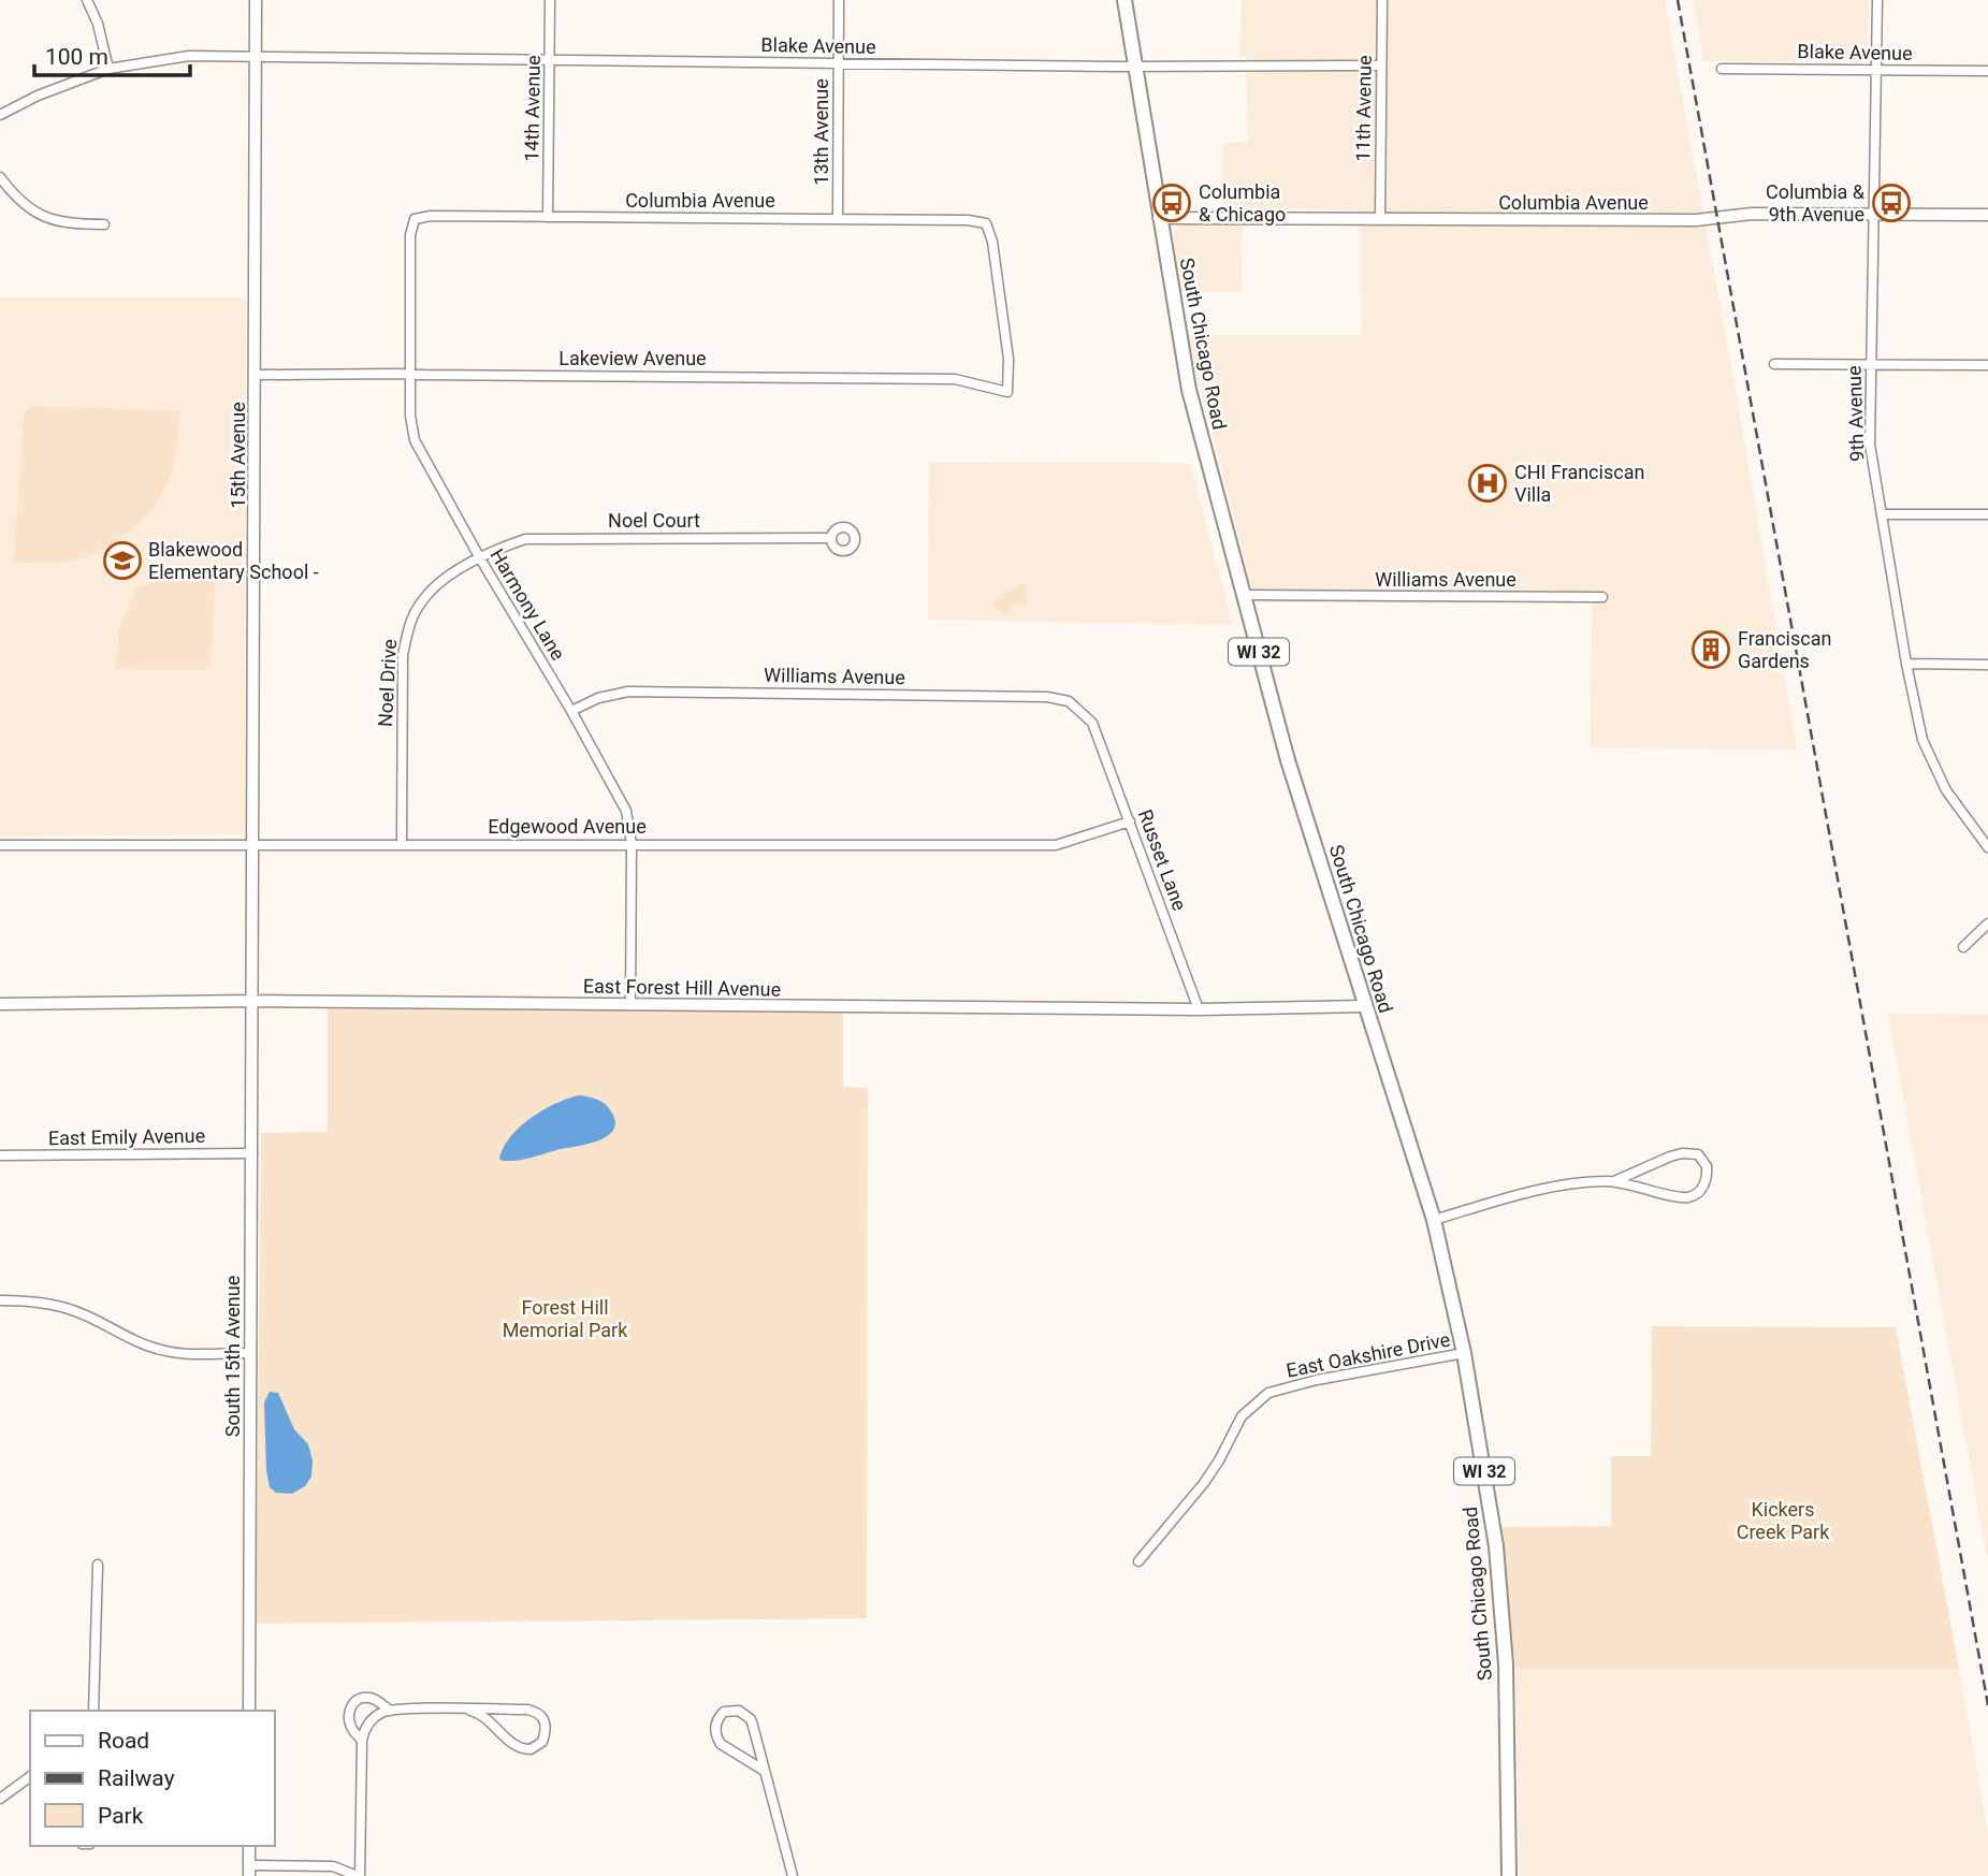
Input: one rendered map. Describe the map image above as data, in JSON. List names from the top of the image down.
{
  "streets": {
    "main road": ["South Chicago Road", "WI 32"],
    "street": [
      "Blake Avenue",
      "14th Avenue",
      "11th Avenue",
      "13th Avenue",
      "Columbia Avenue",
      "Lakeview Avenue",
      "9th Avenue",
      "15th Avenue",
      "Noel Court",
      "Williams Avenue",
      "Harmony Lane",
      "Noel Drive",
      "Edgewood Avenue",
      "Russet Lane",
      "East Forest Hill Avenue",
      "East Emily Avenue",
      "East Oakshire Drive",
      "South 15th Avenue"
    ]
  },
  "crossings": [
    ["Blake Avenue", "14th Avenue"],
    ["Blake Avenue", "11th Avenue"],
    ["Blake Avenue", "13th Avenue"],
    ["Blake Avenue", "South Chicago Road"],
    ["Blake Avenue", "9th Avenue"],
    ["Blake Avenue", "15th Avenue"],
    ["14th Avenue", "Columbia Avenue"],
    ["11th Avenue", "Columbia Avenue"],
    ["13th Avenue", "Columbia Avenue"],
    ["Columbia Avenue", "South Chicago Road"],
    ["Columbia Avenue", "Lakeview Avenue"],
    ["Columbia Avenue", "9th Avenue"],
    ["Columbia Avenue", "Harmony Lane"],
    ["South Chicago Road", "Williams Avenue"],
    ["South Chicago Road", "East Forest Hill Avenue"],
    ["South Chicago Road", "East Oakshire Drive"],
    ["Lakeview Avenue", "15th Avenue"],
    ["Lakeview Avenue", "Harmony Lane"],
    ["15th Avenue", "Edgewood Avenue"],
    ["15th Avenue", "East Forest Hill Avenue"],
    ["15th Avenue", "South 15th Avenue"],
    ["Noel Court", "Harmony Lane"],
    ["Noel Court", "Noel Drive"],
    ["Williams Avenue", "Harmony Lane"],
    ["Williams Avenue", "Russet Lane"],
    ["Harmony Lane", "Noel Drive"],
    ["Harmony Lane", "Edgewood Avenue"],
    ["Harmony Lane", "East Forest Hill Avenue"],
    ["Noel Drive", "Edgewood Avenue"],
    ["Edgewood Avenue", "Russet Lane"],
    ["Russet Lane", "East Forest Hill Avenue"],
    ["East Forest Hill Avenue", "South 15th Avenue"],
    ["East Emily Avenue", "South 15th Avenue"]
  ],
  "parks": ["Forest Hill Memorial Park", "Kickers Creek Park"],
  "places": {
    "bus stop": ["Columbia & Chicago", "Columbia & 9th Avenue"],
    "hospital": ["CHI Franciscan Villa"],
    "school or university": ["Blakewood Elementary School -"],
    "building": ["Franciscan Gardens"]
  },
  "legend": ["Road", "Railway", "Park"],
  "scale_bar": "100 m"
}
